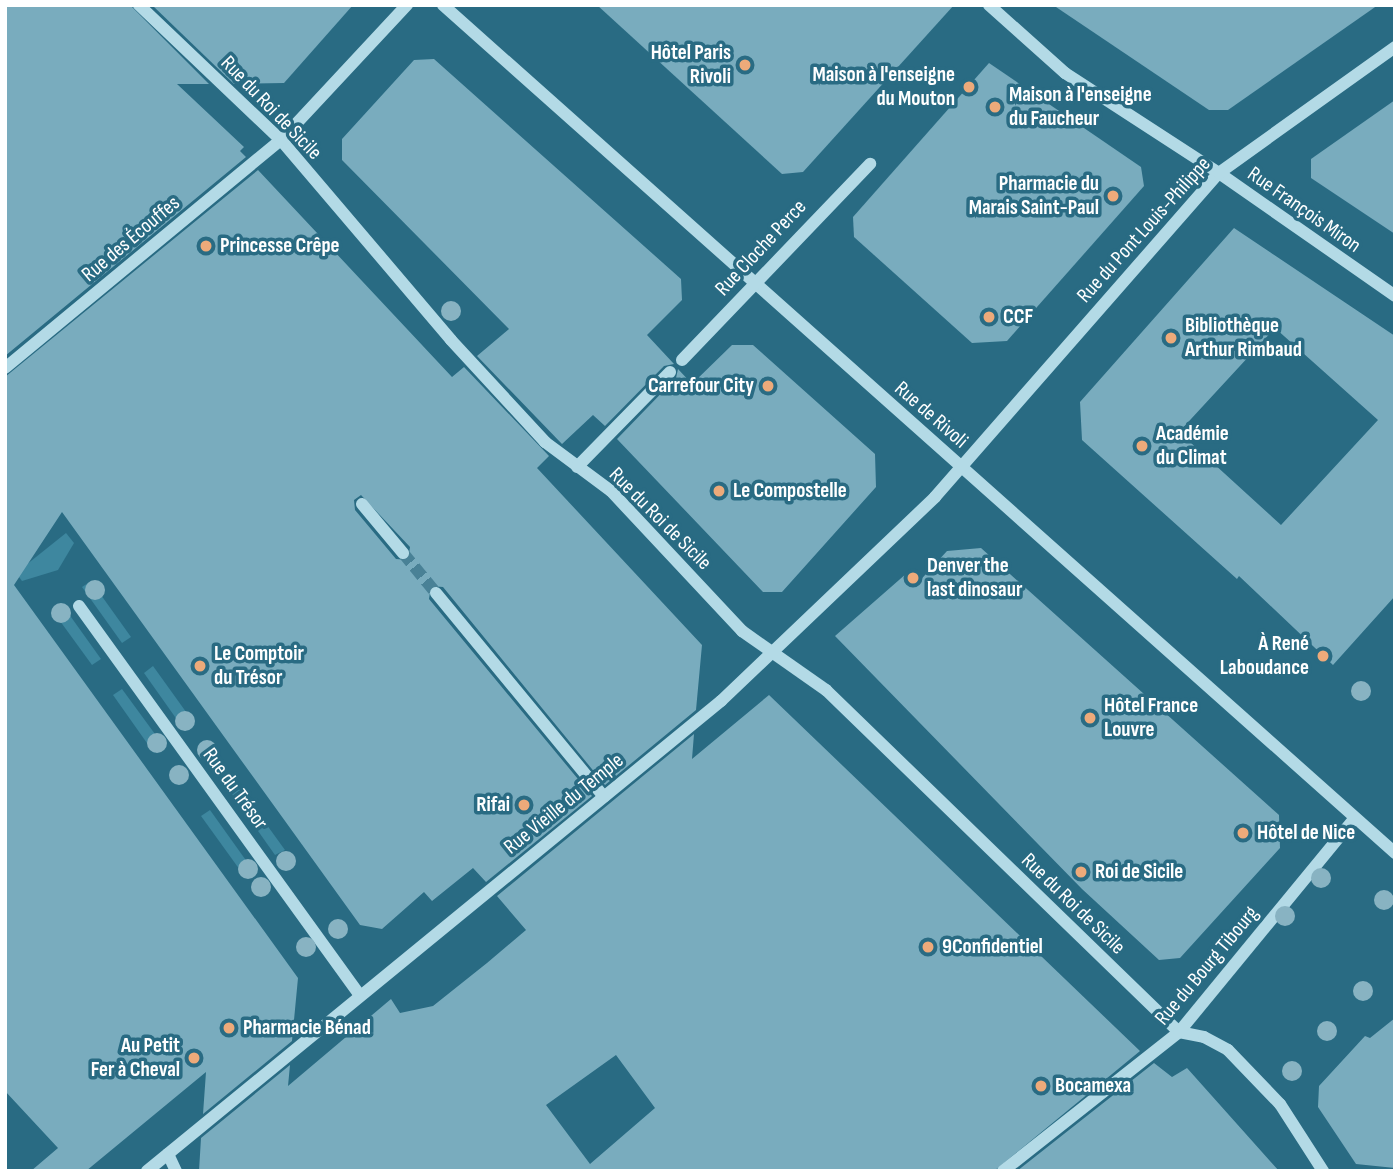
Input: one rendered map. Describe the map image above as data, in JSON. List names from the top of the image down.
{
  "streets": {
    "street": [
      "Rue du Roi de Sicile",
      "Rue François Miron",
      "Rue du Pont Louis-Philippe",
      "Rue des Écouffes",
      "Rue Cloche Perce",
      "Rue de Rivoli",
      "Rue du Trésor",
      "Rue Vieille du Temple",
      "Rue du Bourg Tibourg"
    ]
  },
  "crossings": [
    ["Rue du Roi de Sicile", "Rue des Écouffes"],
    ["Rue du Roi de Sicile", "Rue Vieille du Temple"],
    ["Rue du Roi de Sicile", "Rue du Bourg Tibourg"],
    ["Rue François Miron", "Rue du Pont Louis-Philippe"],
    ["Rue du Pont Louis-Philippe", "Rue Vieille du Temple"],
    ["Rue Cloche Perce", "Rue de Rivoli"],
    ["Rue de Rivoli", "Rue Vieille du Temple"],
    ["Rue de Rivoli", "Rue du Bourg Tibourg"],
    ["Rue du Trésor", "Rue Vieille du Temple"]
  ],
  "places": [
    "Hôtel Paris Rivoli",
    "Maison à l'enseigne du Mouton",
    "Maison à l'enseigne du Faucheur",
    "Pharmacie du Marais Saint-Paul",
    "Princesse Crêpe",
    "CCF",
    "Bibliothèque Arthur Rimbaud",
    "Carrefour City",
    "Académie du Climat",
    "Le Compostelle",
    "Denver the last dinosaur",
    "À René Laboudance",
    "Le Comptoir du Trésor",
    "Hôtel France Louvre",
    "Rifai",
    "Hôtel de Nice",
    "Roi de Sicile",
    "9Confidentiel",
    "Pharmacie Bénad",
    "Au Petit Fer à Cheval",
    "Bocamexa"
  ]
}
